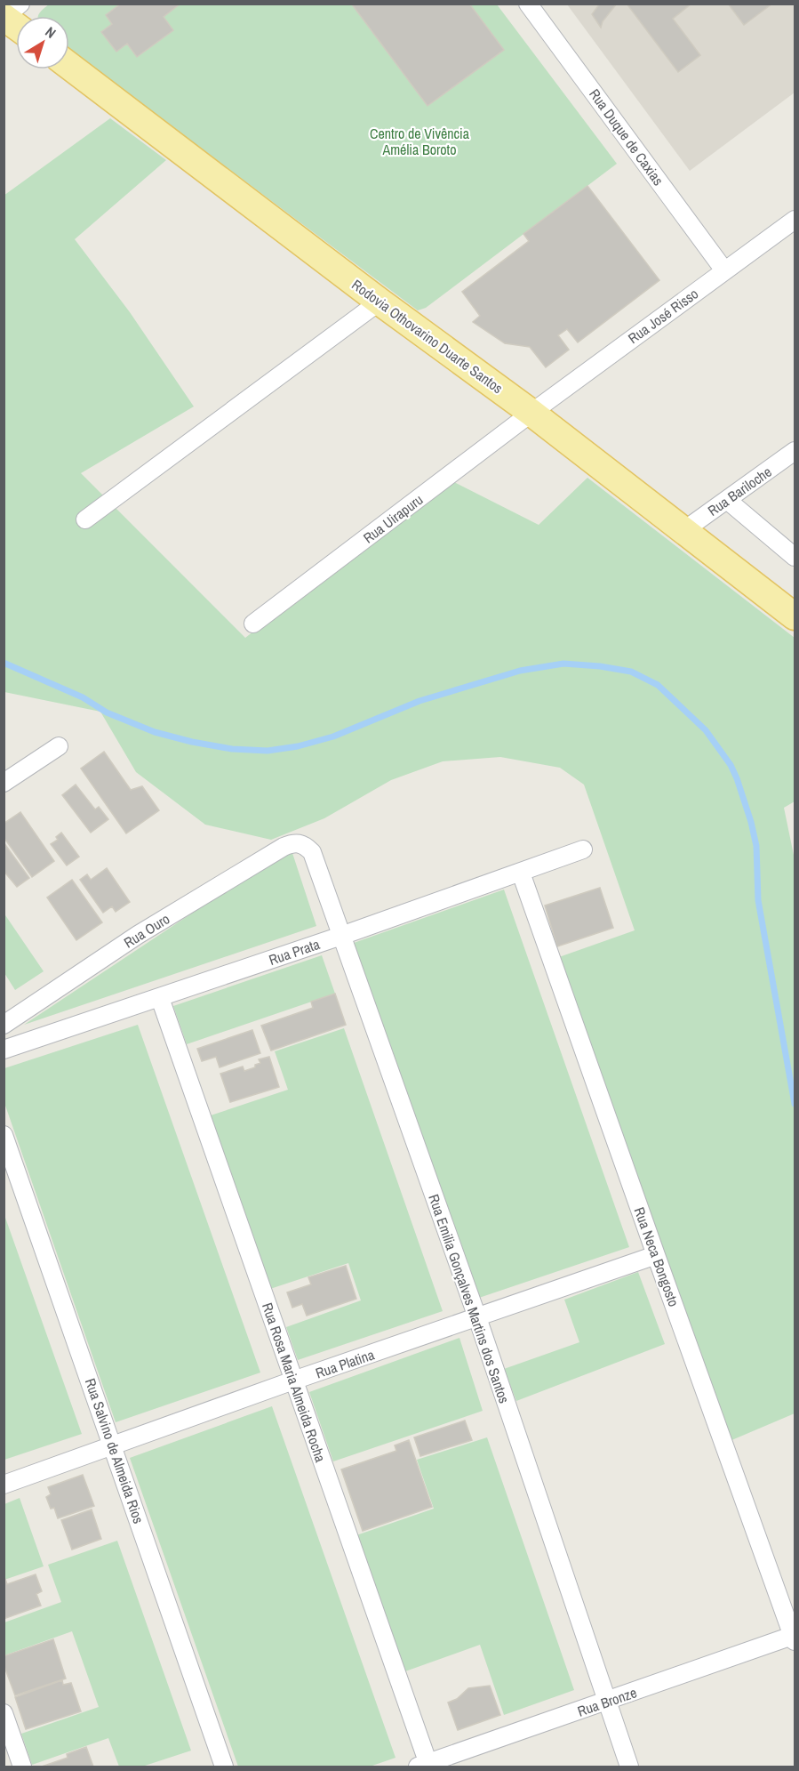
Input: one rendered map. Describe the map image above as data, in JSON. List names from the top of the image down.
{
  "streets": {
    "main road": ["Rodovia Othovarino Duarte Santos"],
    "street": [
      "Rua Duque de Caxias",
      "Rua José Risso",
      "Rua Bariloche",
      "Rua Uirapuru",
      "Rua Ouro",
      "Rua Prata",
      "Rua Neca Bongosto",
      "Rua Emilia Gonçalves Martins dos Santos",
      "Rua Platina",
      "Rua Rosa Maria Almeida Rocha",
      "Rua Salvino de Almeida Rios",
      "Rua Bronze"
    ]
  },
  "crossings": [
    ["Rua Duque de Caxias", "Rua José Risso"],
    ["Rua José Risso", "Rodovia Othovarino Duarte Santos"],
    ["Rua José Risso", "Rua Uirapuru"],
    ["Rodovia Othovarino Duarte Santos", "Rua Bariloche"],
    ["Rodovia Othovarino Duarte Santos", "Rua Uirapuru"],
    ["Rua Ouro", "Rua Emilia Gonçalves Martins dos Santos"],
    ["Rua Prata", "Rua Neca Bongosto"],
    ["Rua Prata", "Rua Emilia Gonçalves Martins dos Santos"],
    ["Rua Prata", "Rua Rosa Maria Almeida Rocha"],
    ["Rua Neca Bongosto", "Rua Platina"],
    ["Rua Neca Bongosto", "Rua Bronze"],
    ["Rua Emilia Gonçalves Martins dos Santos", "Rua Platina"],
    ["Rua Emilia Gonçalves Martins dos Santos", "Rua Bronze"],
    ["Rua Platina", "Rua Rosa Maria Almeida Rocha"],
    ["Rua Platina", "Rua Salvino de Almeida Rios"],
    ["Rua Rosa Maria Almeida Rocha", "Rua Bronze"]
  ],
  "parks": ["Centro de Vivência Amélia Boroto"],
  "north": "top right"
}
